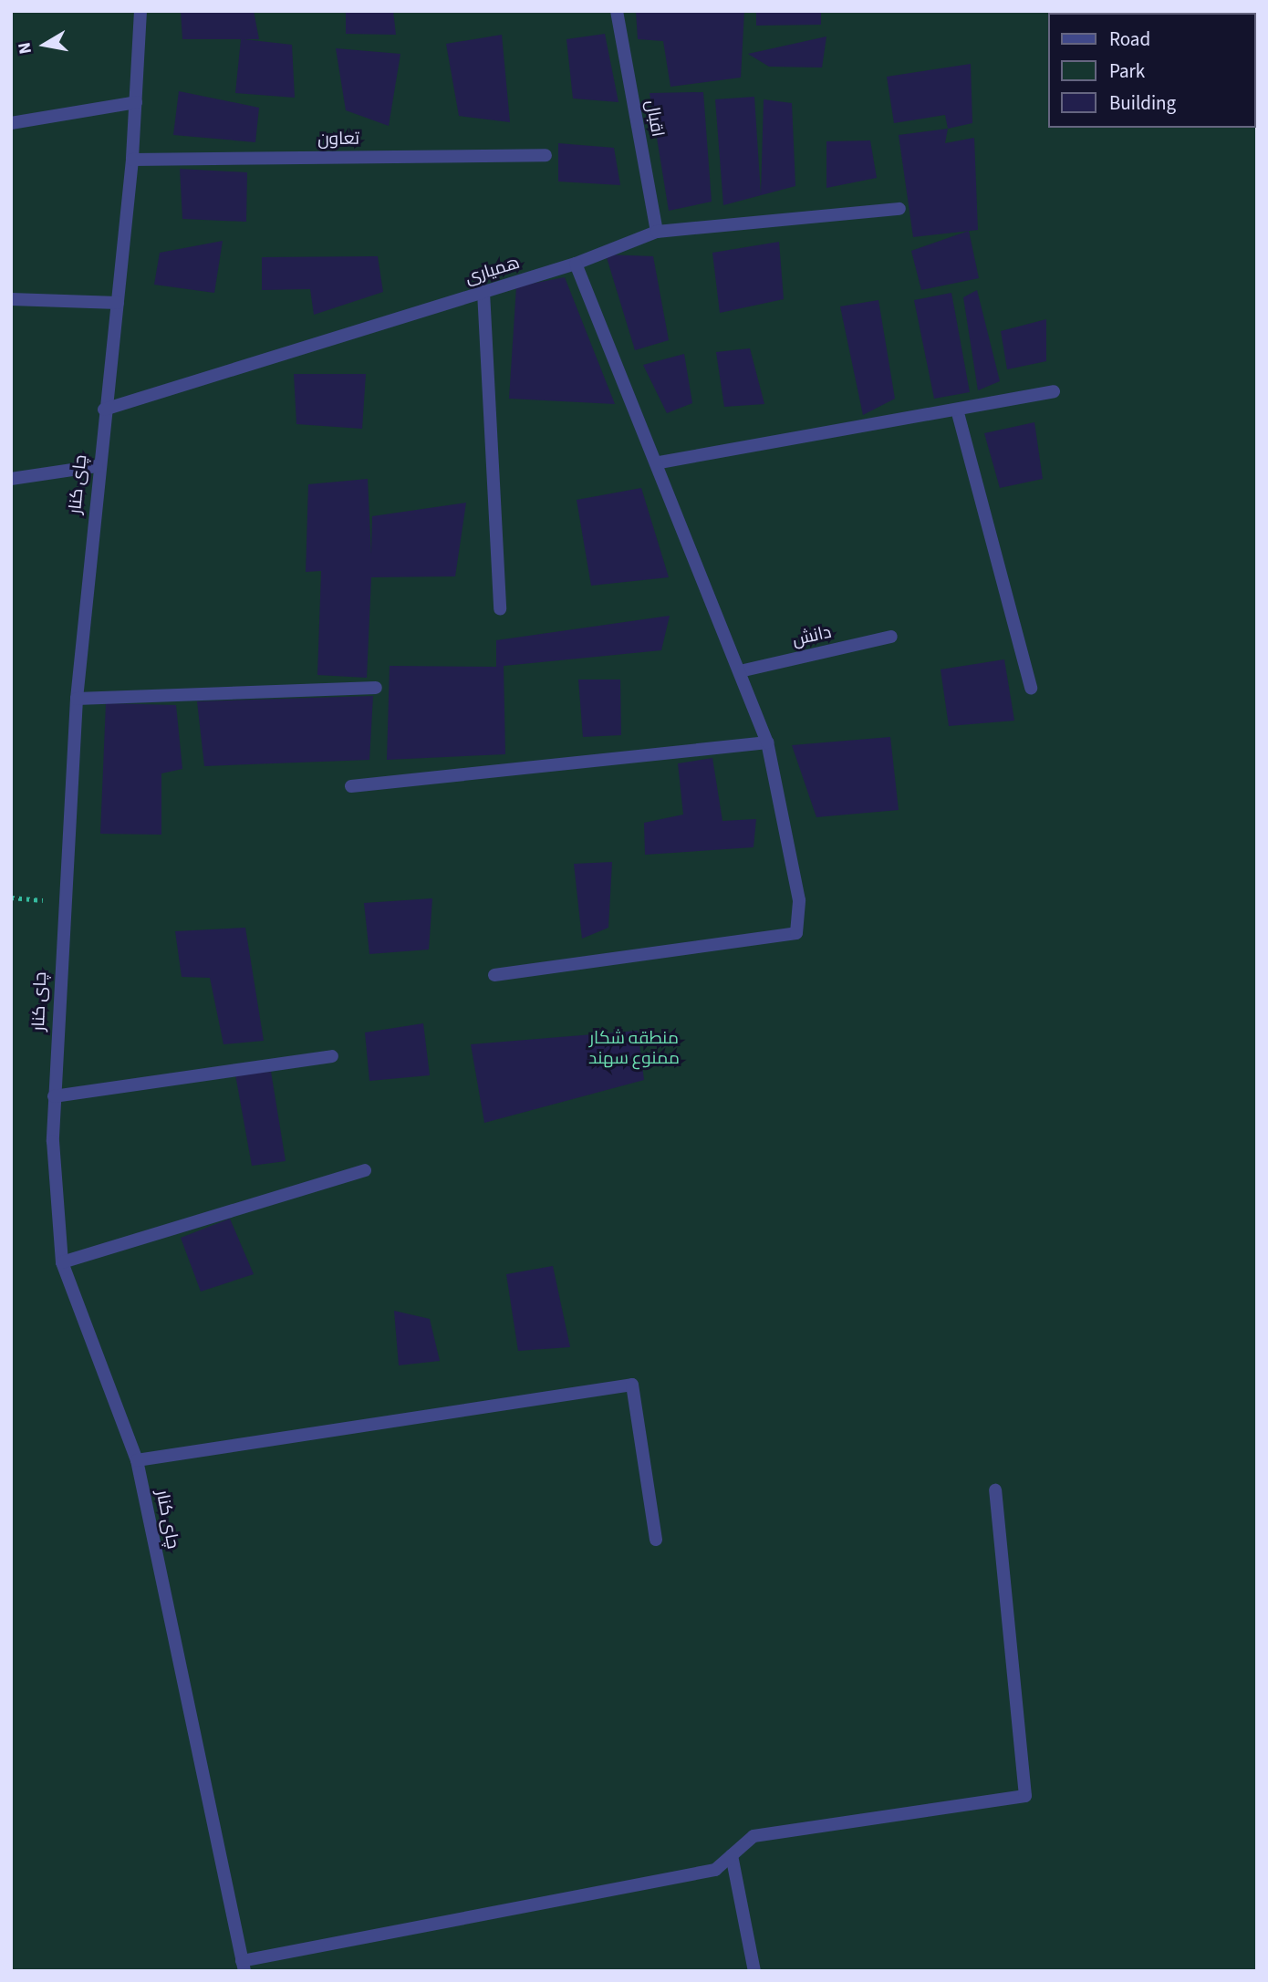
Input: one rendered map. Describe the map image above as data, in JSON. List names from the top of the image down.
{
  "streets": {
    "street": [
      "اقبال",
      "تعاون",
      "همیاری",
      "چای کنار",
      "دانش"
    ]
  },
  "crossings": [
    ["اقبال", "همیاری"],
    ["تعاون", "چای کنار"],
    ["همیاری", "چای کنار"]
  ],
  "parks": ["منطقه شکار ممنوع سهند"],
  "legend": ["Road", "Park", "Building"],
  "north": "left"
}
